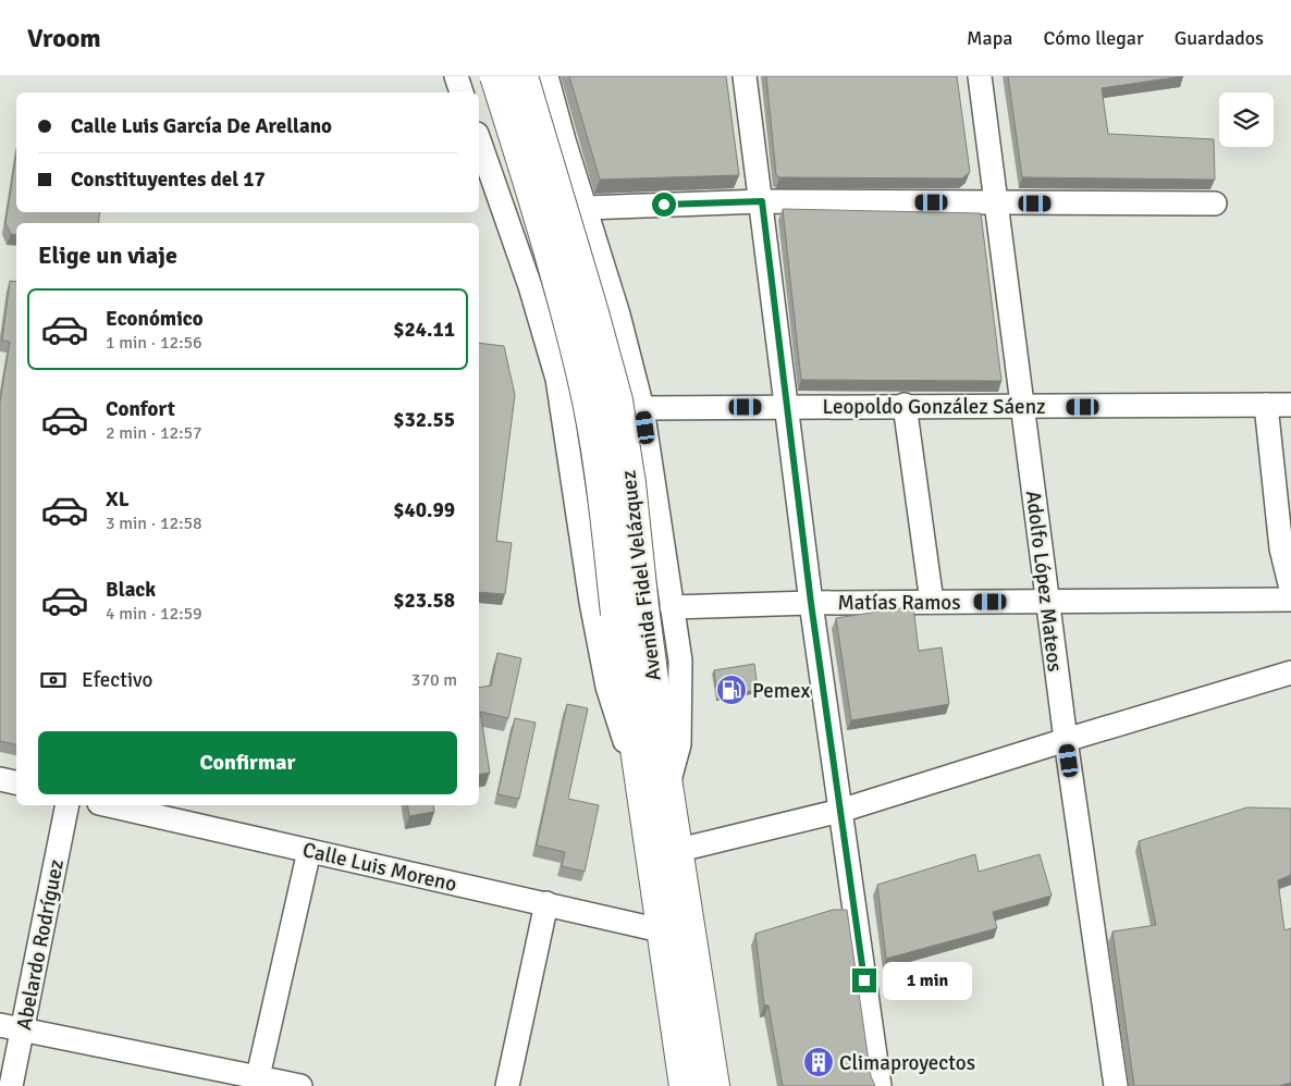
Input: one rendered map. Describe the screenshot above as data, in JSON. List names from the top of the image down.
{
  "streets": {
    "highway": ["Avenida Fidel Velázquez"],
    "street": [
      "Leopoldo González Sáenz",
      "Adolfo López Mateos",
      "Matías Ramos",
      "Calle Luis Moreno",
      "Abelardo Rodríguez"
    ]
  },
  "crossings": [
    ["Leopoldo González Sáenz", "Adolfo López Mateos"],
    ["Avenida Fidel Velázquez", "Matías Ramos"],
    ["Avenida Fidel Velázquez", "Calle Luis Moreno"],
    ["Adolfo López Mateos", "Matías Ramos"]
  ],
  "places": {
    "fuel station": ["Pemex"],
    "building": ["Climaproyectos"]
  },
  "page": {
    "header": "Vroom",
    "nav": ["Mapa", "Cómo llegar", "Guardados"],
    "banner": ["Calle Luis García De Arellano", "Constituyentes del 17"],
    "heading": "Elige un viaje",
    "list": [
      {
        "name": "Económico",
        "note": "1 min · 12:56",
        "value": "$24.11"
      },
      {
        "name": "Confort",
        "note": "2 min · 12:57",
        "value": "$32.55"
      },
      {
        "name": "XL",
        "note": "3 min · 12:58",
        "value": "$40.99"
      },
      {
        "name": "Black",
        "note": "4 min · 12:59",
        "value": "$23.58"
      }
    ],
    "pay": ["Efectivo", "370 m"],
    "buttons": "Confirmar",
    "bubble": "1 min"
  }
}
